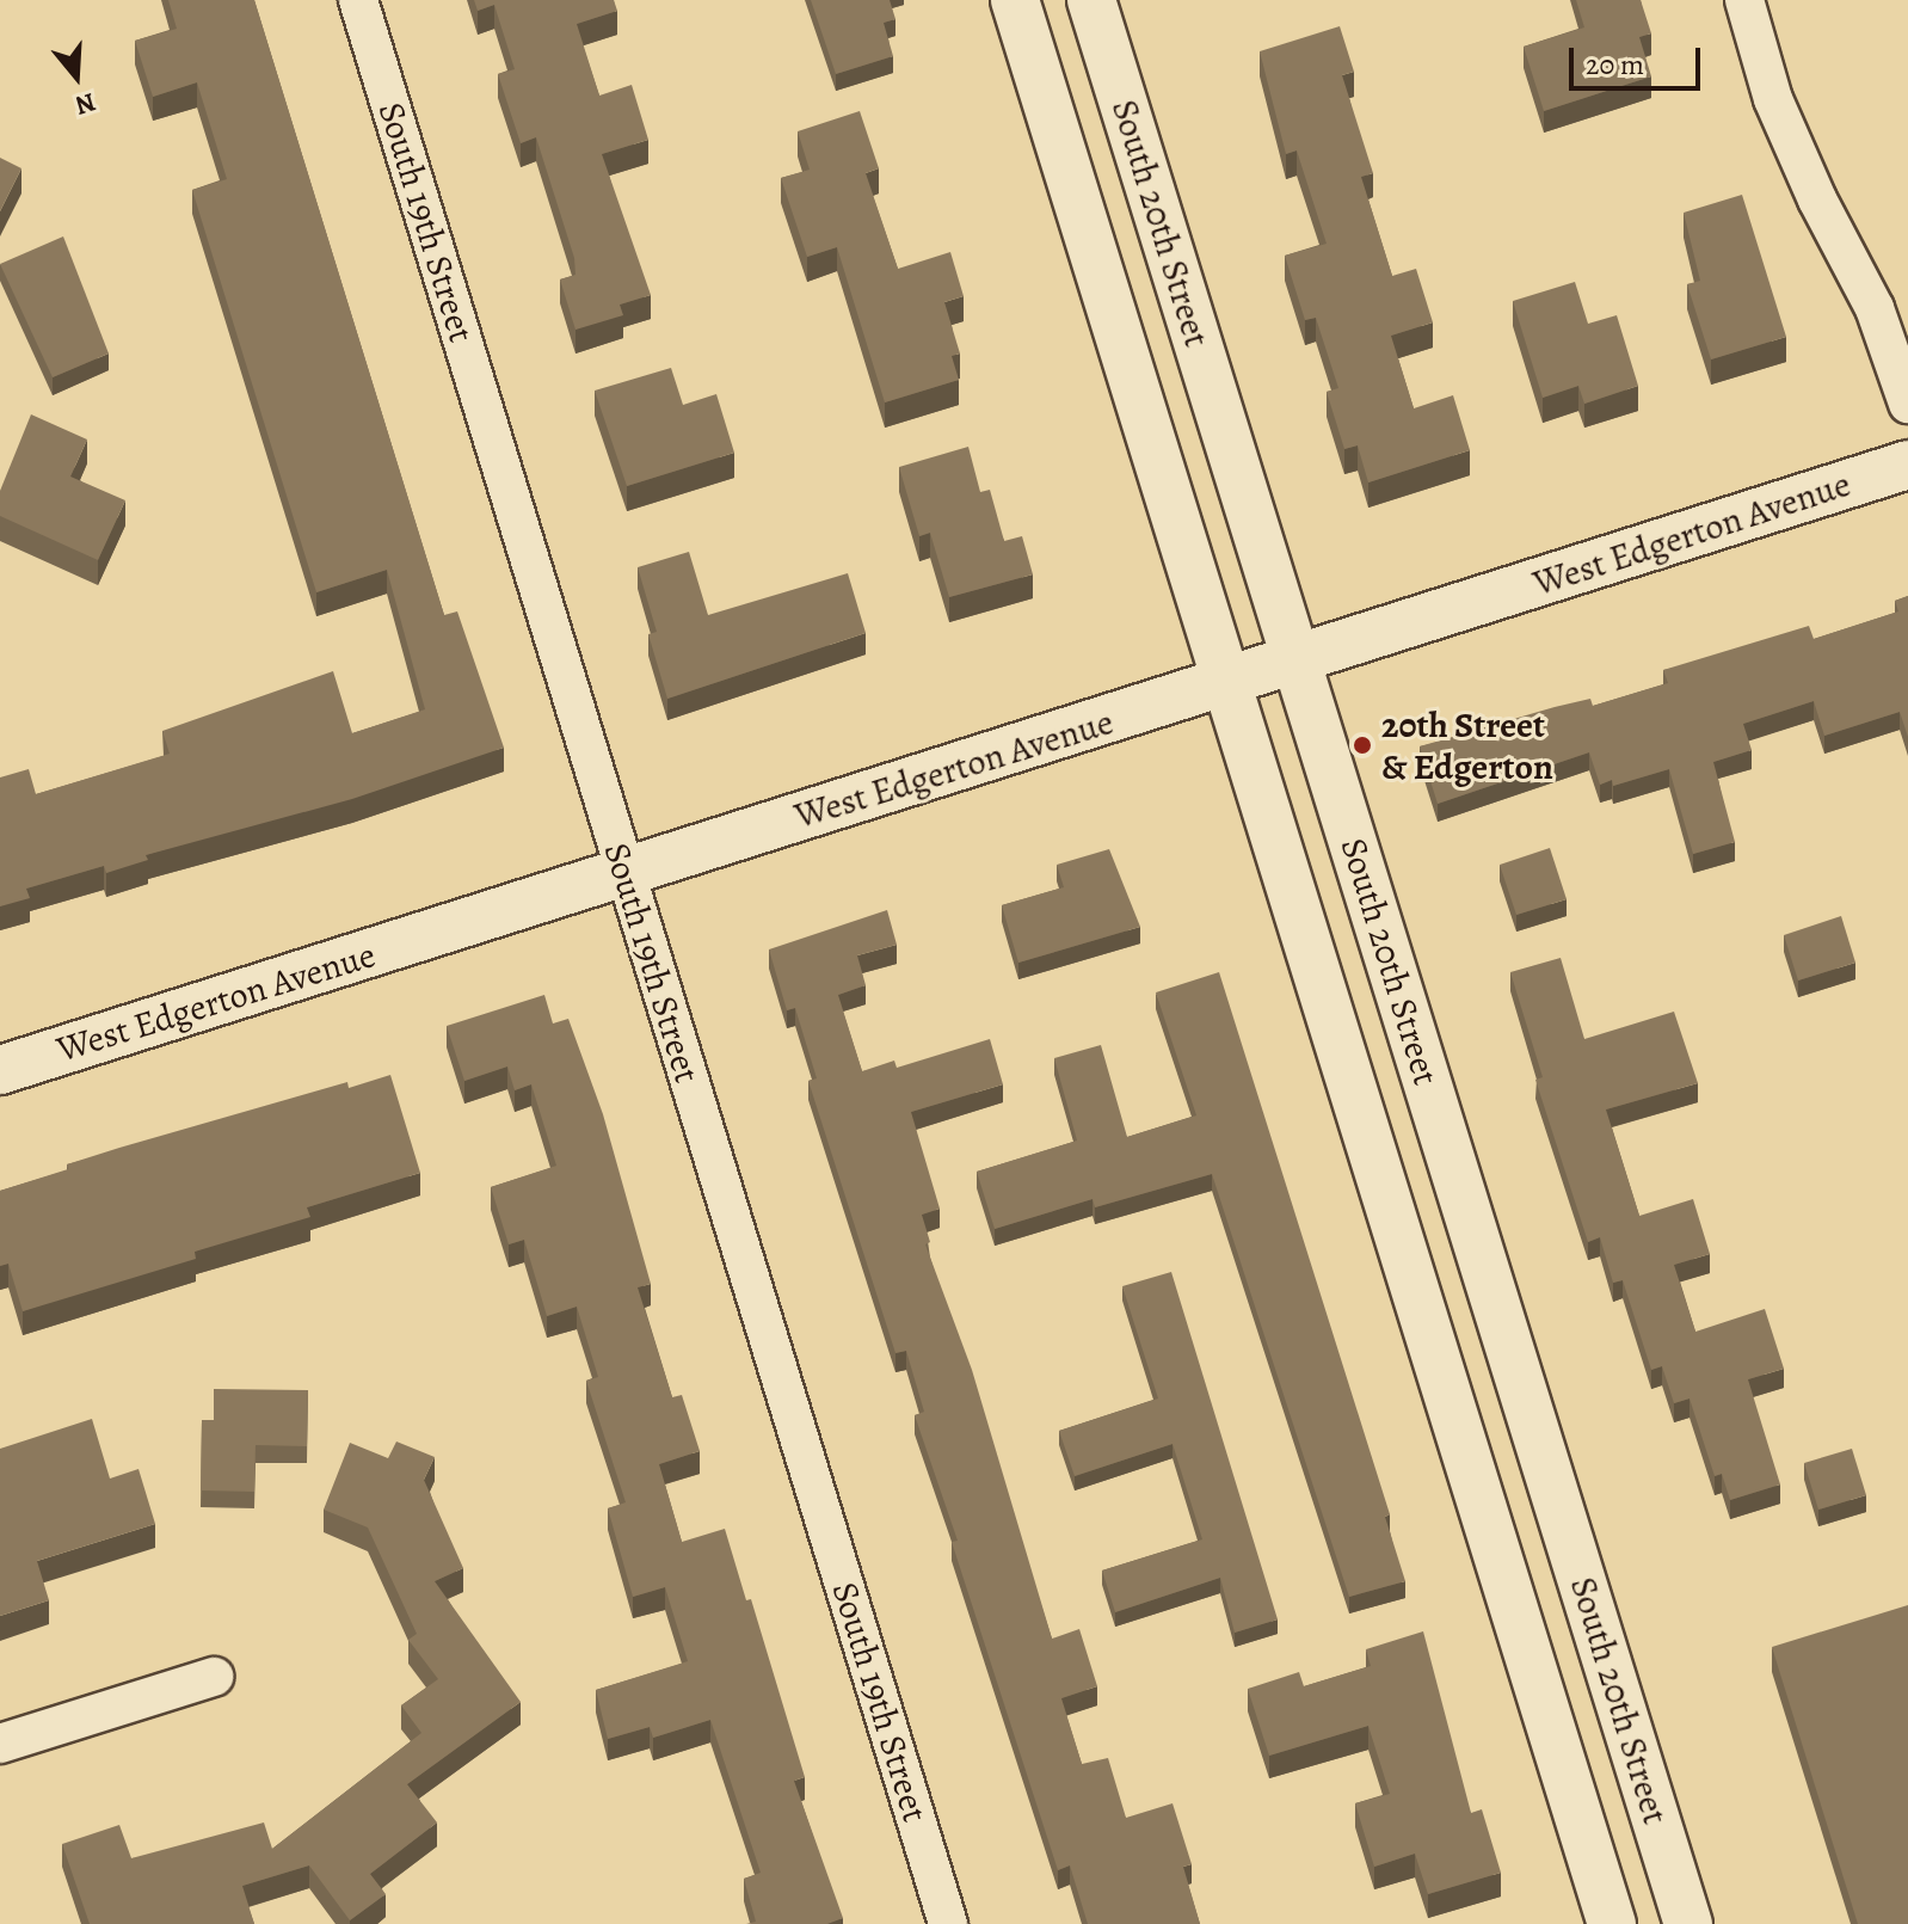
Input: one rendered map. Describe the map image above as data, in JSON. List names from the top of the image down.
{
  "streets": {
    "street": ["South 19th Street", "South 20th Street", "West Edgerton Avenue"]
  },
  "crossings": [
    ["South 19th Street", "West Edgerton Avenue"],
    ["South 20th Street", "West Edgerton Avenue"]
  ],
  "places": ["20th Street & Edgerton"],
  "scale_bar": "20 m",
  "north": "bottom"
}
